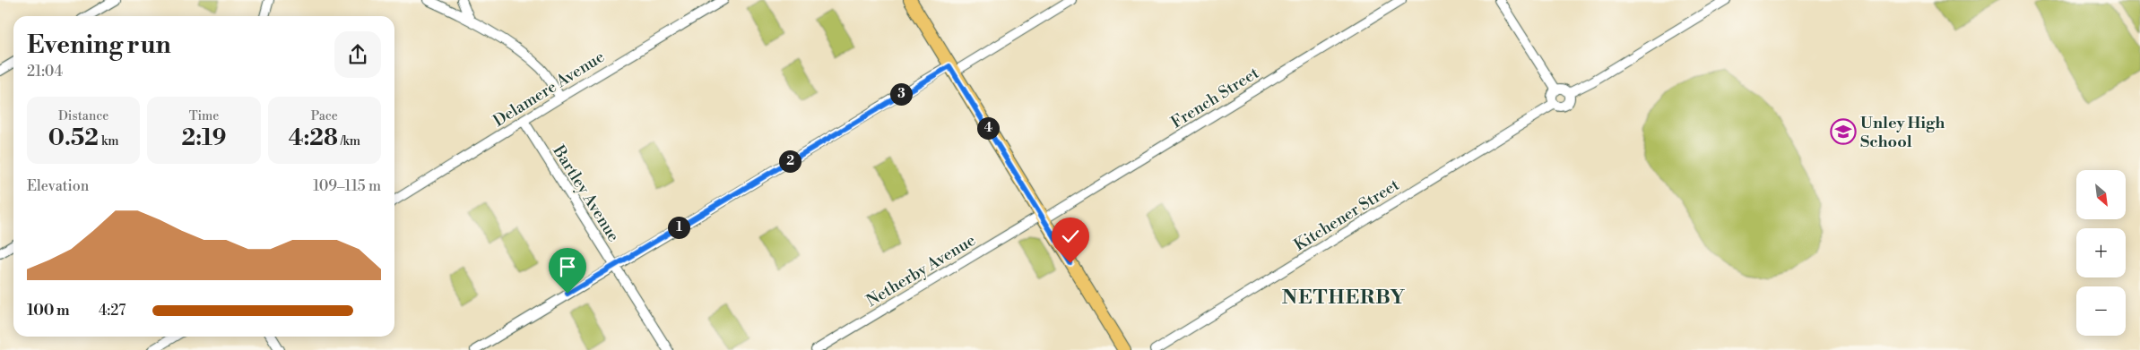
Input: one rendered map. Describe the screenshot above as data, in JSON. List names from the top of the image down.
{
  "streets": {
    "street": [
      "Delamere Avenue",
      "French Street",
      "Bartley Avenue",
      "Kitchener Street",
      "Netherby Avenue"
    ]
  },
  "crossings": [
    ["Delamere Avenue", "Bartley Avenue"],
    ["French Street", "Netherby Avenue"]
  ],
  "districts": ["NETHERBY"],
  "places": {
    "school or university": ["Unley High School"]
  },
  "north": "bottom right",
  "page": {
    "heading": ["Evening run", "21:04"],
    "pins": [
      "3",
      "4",
      "2",
      "1"
    ],
    "stats": [
      ["Distance", "0.52 km"],
      ["Time", "2:19"],
      ["Pace", "4:28 /km"]
    ],
    "chart": ["Elevation", "109–115 m"],
    "map_buttons": ["+", "−"],
    "list": [
      {
        "name": "100 m",
        "note": "4:27"
      }
    ]
  }
}
